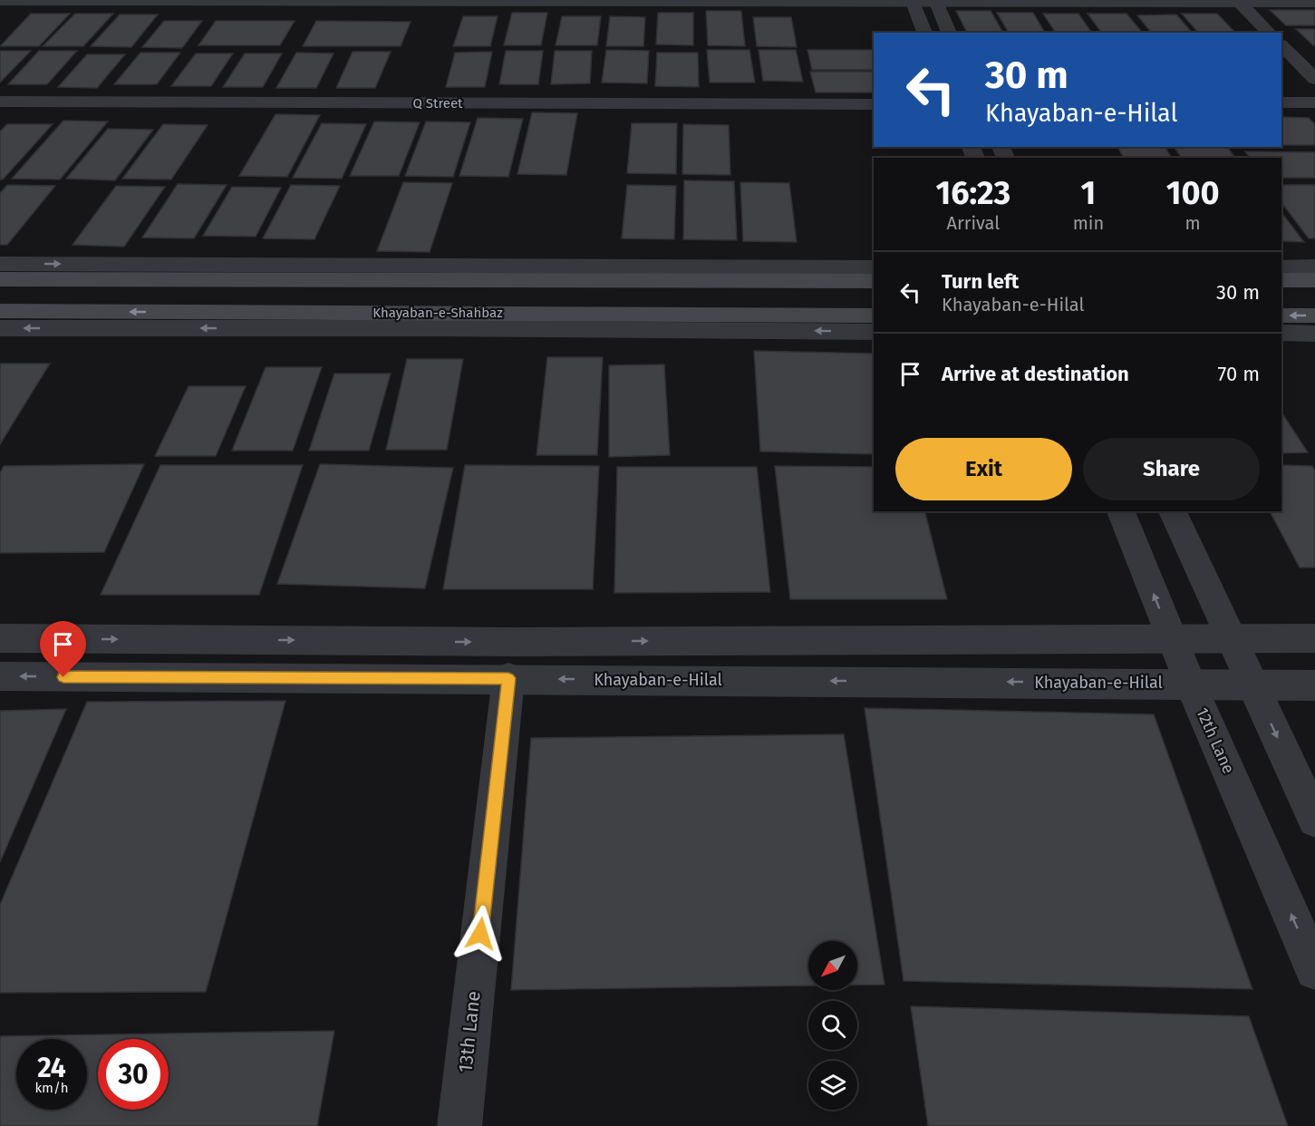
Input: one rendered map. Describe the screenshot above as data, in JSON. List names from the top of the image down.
{
  "streets": {
    "main road": ["Khayaban-e-Shahbaz"],
    "street": [
      "Q Street",
      "Khayaban-e-Hilal",
      "12th Lane",
      "13th Lane"
    ]
  },
  "crossings": [
    ["Khayaban-e-Hilal", "12th Lane"],
    ["Khayaban-e-Hilal", "13th Lane"]
  ],
  "north": "bottom left",
  "page": {
    "turn": ["30 m", "Khayaban-e-Hilal"],
    "eta": [
      "16:23",
      "Arrival",
      "1",
      "min",
      "100",
      "m"
    ],
    "list": [
      {
        "name": "Turn left",
        "note": "Khayaban-e-Hilal",
        "value": "30 m"
      },
      {
        "name": "Arrive at destination",
        "value": "70 m"
      }
    ],
    "buttons": ["Exit", "Share"],
    "speed": "24 km/h",
    "limit": "30"
  }
}
